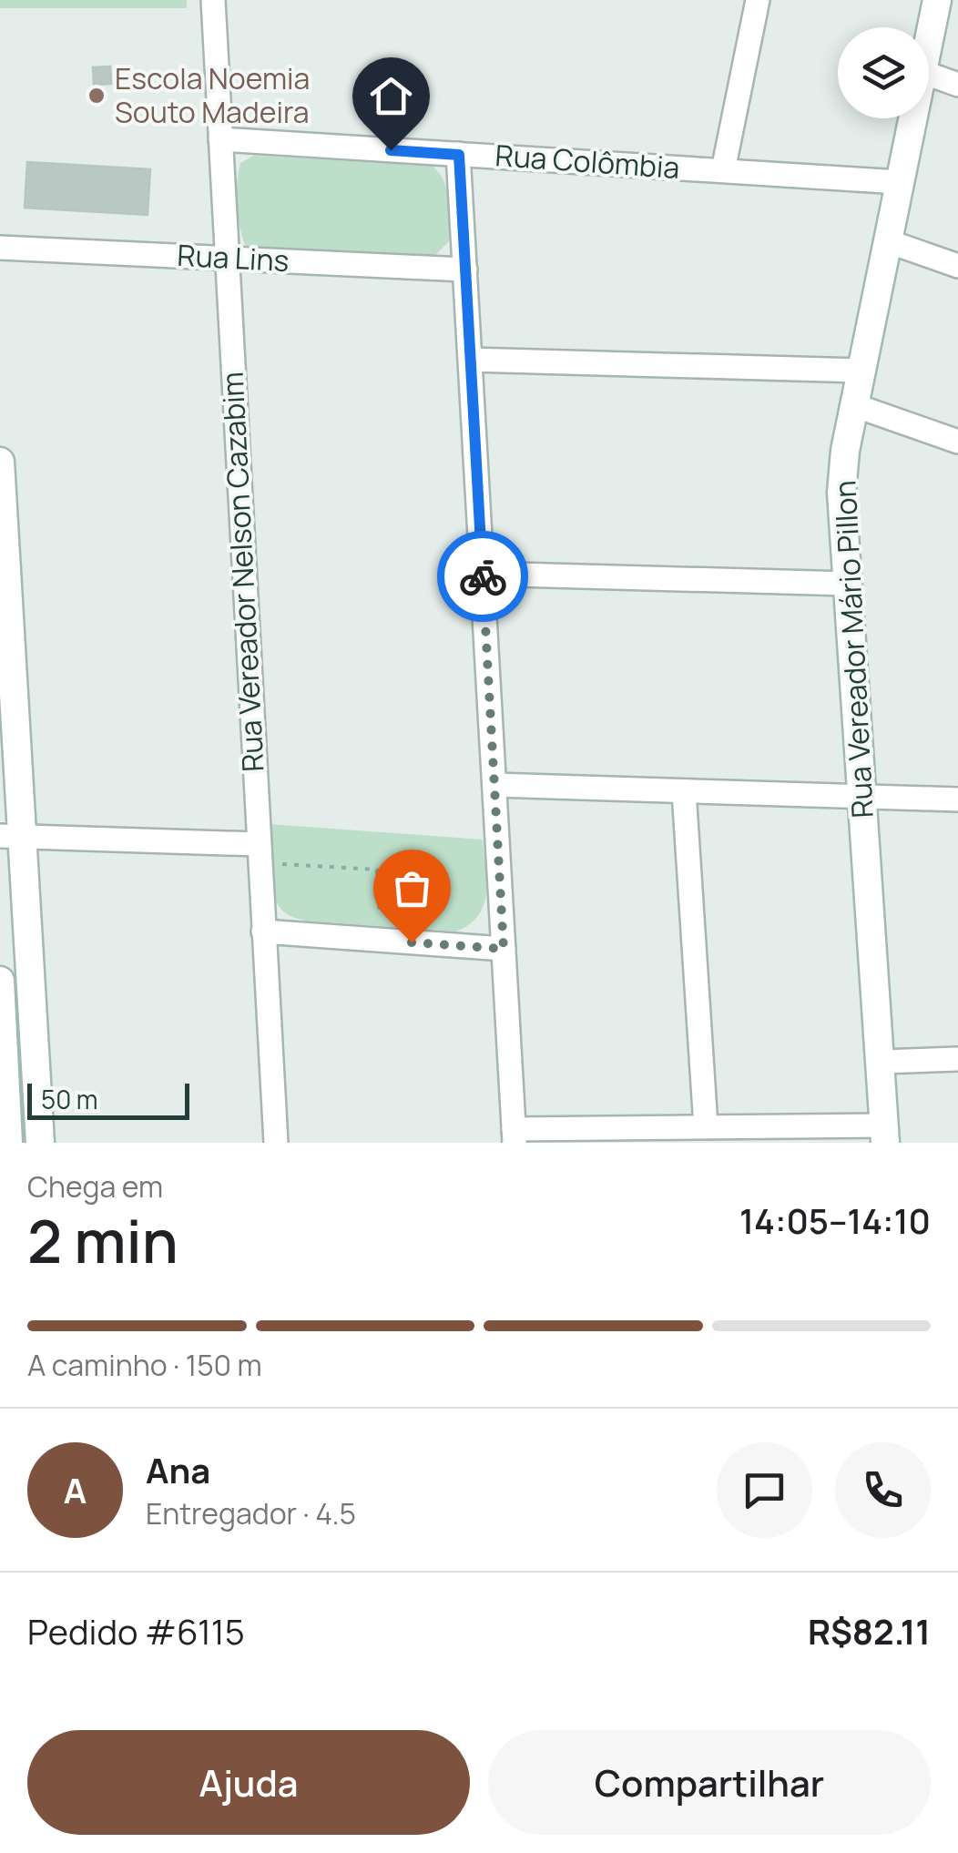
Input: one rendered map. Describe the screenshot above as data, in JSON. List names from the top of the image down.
{
  "streets": {
    "street": [
      "Rua Colômbia",
      "Rua Lins",
      "Rua Vereador Nelson Cazabim",
      "Rua Vereador Mário Pillon"
    ]
  },
  "crossings": [
    ["Rua Colômbia", "Rua Vereador Nelson Cazabim"],
    ["Rua Colômbia", "Rua Vereador Mário Pillon"],
    ["Rua Lins", "Rua Vereador Nelson Cazabim"]
  ],
  "places": ["Escola Noemia Souto Madeira"],
  "scale_bar": "50 m",
  "page": {
    "scale": "50 m",
    "heading": ["2 min", "Chega em", "14:05–14:10"],
    "panel": [
      "Ana",
      "Entregador · 4.5",
      "Pedido #6115",
      "R$82.11"
    ],
    "bar": "A caminho · 150 m",
    "round": "A",
    "buttons": ["Ajuda", "Compartilhar"]
  }
}
